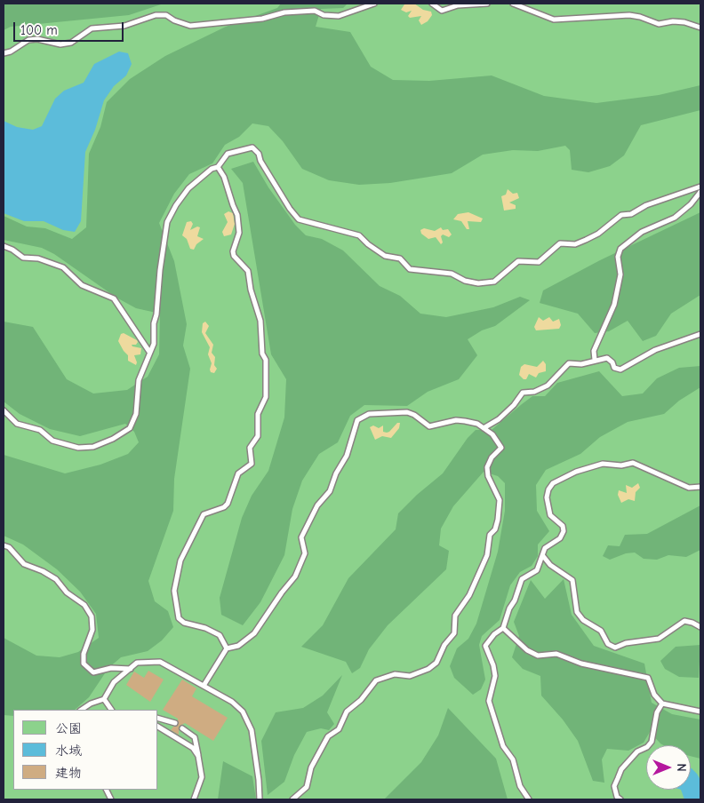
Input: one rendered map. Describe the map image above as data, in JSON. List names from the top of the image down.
{
  "legend": ["公園", "水域", "建物"],
  "scale_bar": "100 m",
  "north": "right"
}
